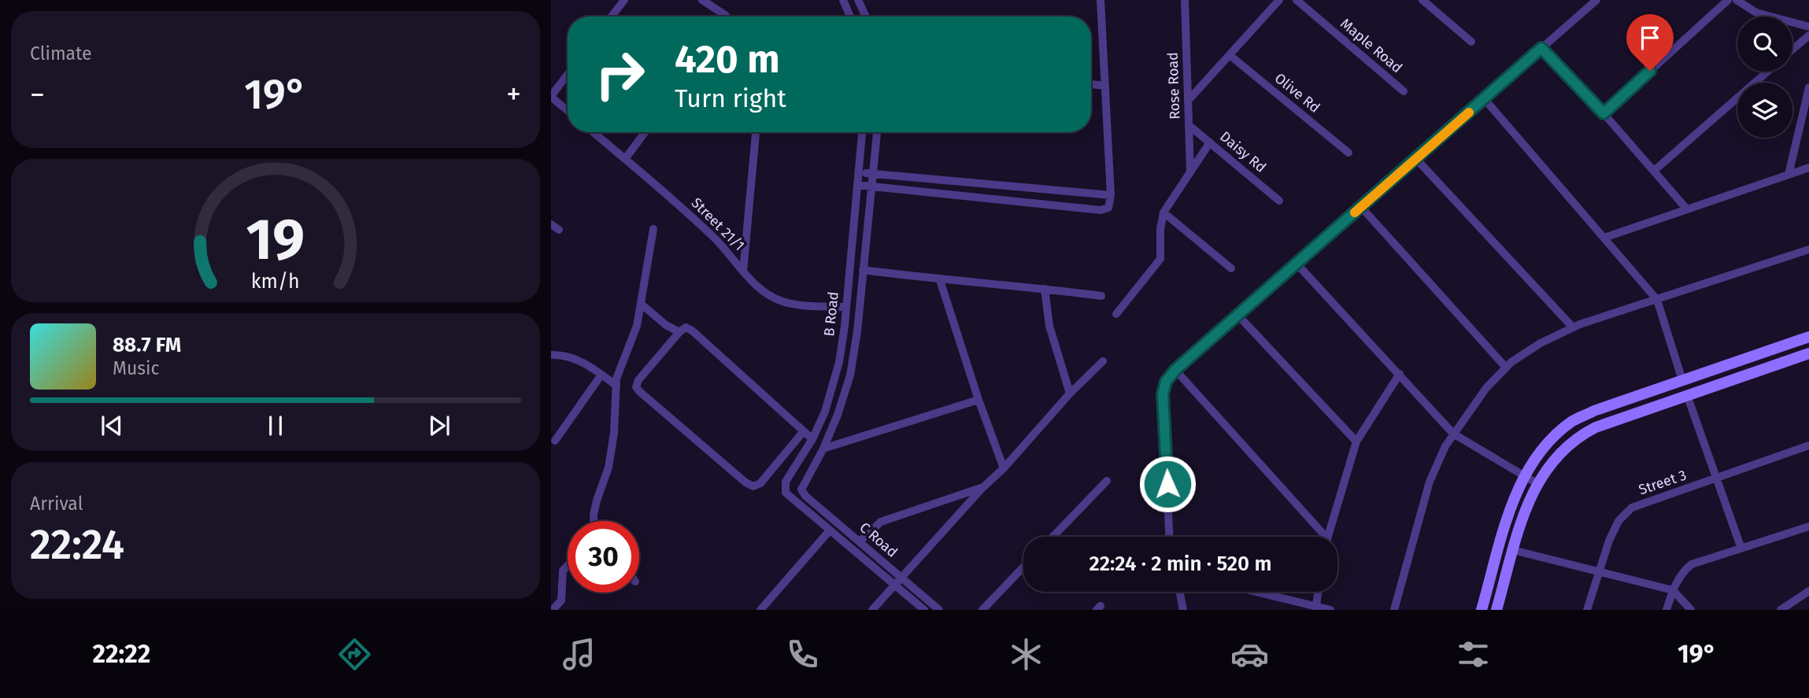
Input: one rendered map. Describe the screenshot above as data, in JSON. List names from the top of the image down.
{
  "streets": {
    "street": [
      "Maple Road",
      "Rose Road",
      "Olive Rd",
      "Daisy Rd",
      "Street 21/1",
      "B Road",
      "Street 3",
      "C Road"
    ]
  },
  "crossings": [
    ["Rose Road", "Daisy Rd"],
    ["Street 21/1", "B Road"],
    ["B Road", "C Road"]
  ],
  "page": {
    "tile": [
      "Climate",
      ["Arrival", "22:24"]
    ],
    "turn": ["420 m", "Turn right"],
    "heat": ["−", "19°", "+"],
    "song": ["88.7 FM", "Music"],
    "limit": "30",
    "trip": "22:24 · 2 min · 520 m",
    "tabs": ["22:22", "19°"],
    "gauge": ["19", "km/h"]
  }
}
